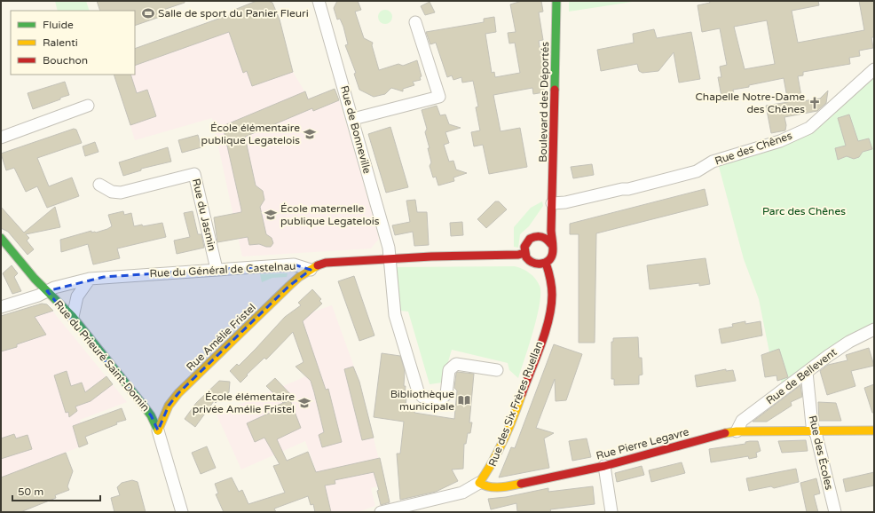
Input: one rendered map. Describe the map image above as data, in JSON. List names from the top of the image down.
{
  "streets": {
    "main road": [
      "Boulevard des Déportés",
      "Rue du Général de Castelnau",
      "Rue Amélie Fristel",
      "Rue du Prieuré Saint-Domin",
      "Rue des Six Frères Ruellan",
      "Rue Pierre Legavre"
    ],
    "street": [
      "Rue de Bonneville",
      "Rue des Chênes",
      "Rue du Jasmin",
      "Rue de Bellevent",
      "Rue des Écoles"
    ]
  },
  "crossings": [
    ["Boulevard des Déportés", "Rue des Chênes"],
    ["Boulevard des Déportés", "Rue du Général de Castelnau"],
    ["Boulevard des Déportés", "Rue des Six Frères Ruellan"],
    ["Rue de Bonneville", "Rue du Général de Castelnau"],
    ["Rue du Jasmin", "Rue du Général de Castelnau"],
    ["Rue du Général de Castelnau", "Rue Amélie Fristel"],
    ["Rue du Général de Castelnau", "Rue du Prieuré Saint-Domin"],
    ["Rue du Général de Castelnau", "Rue des Six Frères Ruellan"],
    ["Rue Amélie Fristel", "Rue du Prieuré Saint-Domin"],
    ["Rue de Bellevent", "Rue Pierre Legavre"],
    ["Rue de Bellevent", "Rue des Écoles"],
    ["Rue des Six Frères Ruellan", "Rue Pierre Legavre"],
    ["Rue Pierre Legavre", "Rue des Écoles"]
  ],
  "parks": ["Parc des Chênes"],
  "places": {
    "sports": ["Salle de sport du Panier Fleuri"],
    "church": ["Chapelle Notre-Dame des Chênes"],
    "school or university": ["École élémentaire publique Legatelois", "École maternelle publique Legatelois", "École élémentaire privée Amélie Fristel"],
    "library": ["Bibliothèque municipale"]
  },
  "legend": ["Fluide", "Ralenti", "Bouchon"],
  "scale_bar": "50 m"
}
